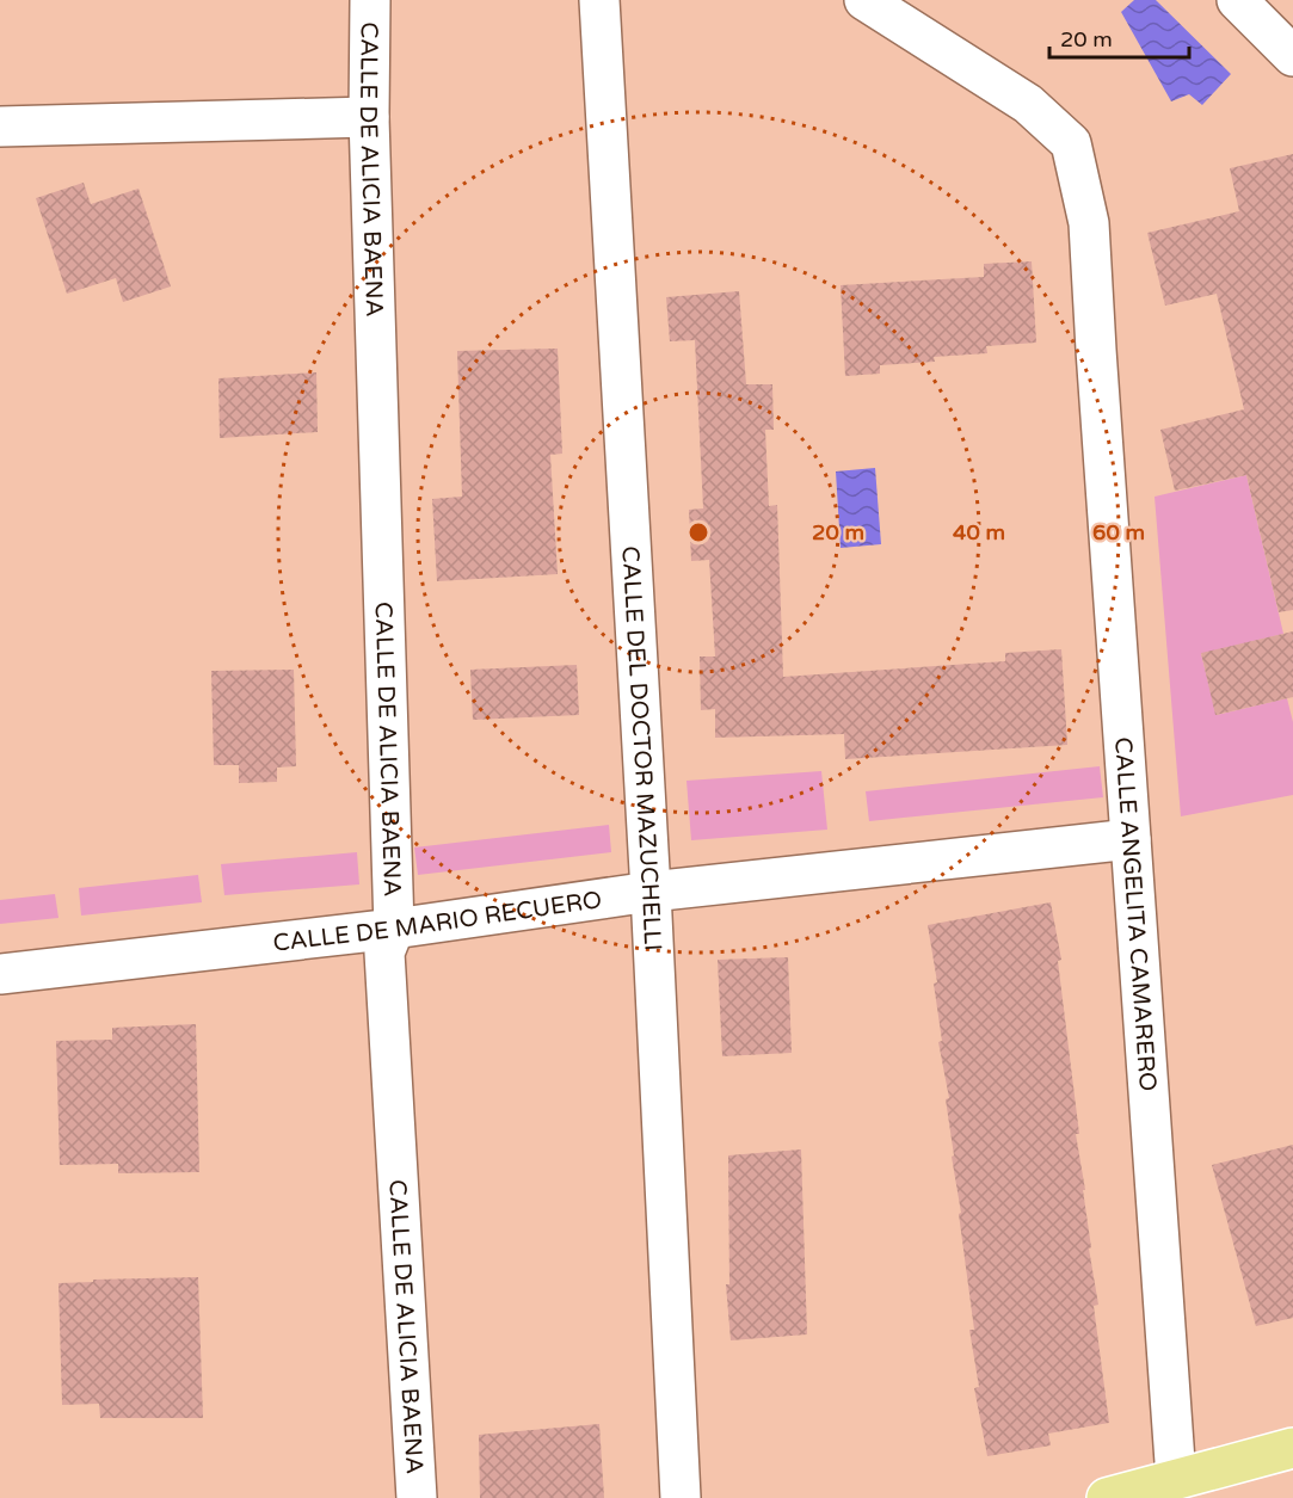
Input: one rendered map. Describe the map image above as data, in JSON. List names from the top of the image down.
{
  "streets": {
    "street": [
      "CALLE DE ALICIA BAENA",
      "CALLE DEL DOCTOR MAZUCHELLI",
      "CALLE ANGELITA CAMARERO",
      "CALLE DE MARIO RECUERO"
    ]
  },
  "crossings": [
    ["CALLE DE ALICIA BAENA", "CALLE DE MARIO RECUERO"],
    ["CALLE DEL DOCTOR MAZUCHELLI", "CALLE DE MARIO RECUERO"],
    ["CALLE ANGELITA CAMARERO", "CALLE DE MARIO RECUERO"]
  ],
  "scale_bar": "20 m",
  "rings": ["20 m", "40 m", "60 m"]
}
